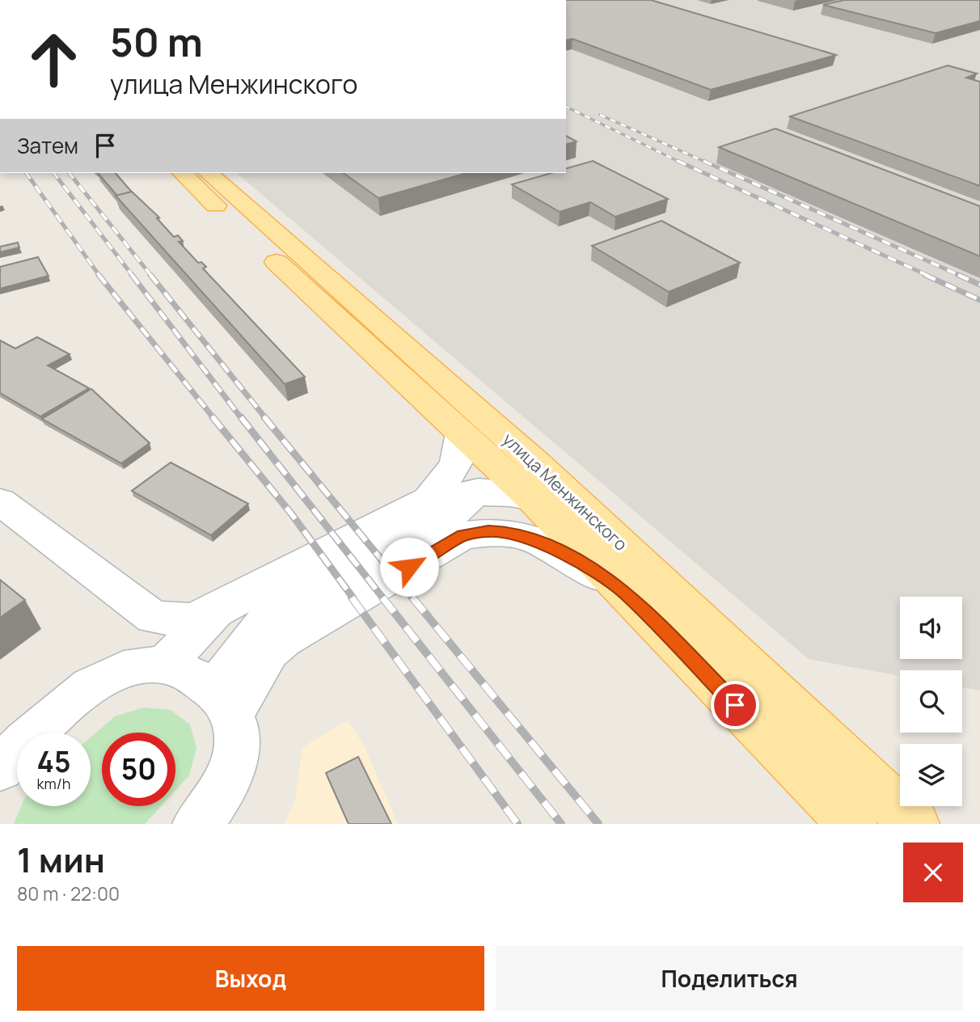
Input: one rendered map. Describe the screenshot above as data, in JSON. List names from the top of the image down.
{
  "streets": {
    "main road": ["улица Менжинского"]
  },
  "page": {
    "turn": ["50 m", "улица Менжинского"],
    "then": "Затем",
    "speed": "45 km/h",
    "limit": "50",
    "heading": ["1 мин", "80 m · 22:00"],
    "buttons": ["Выход", "Поделиться"]
  }
}
